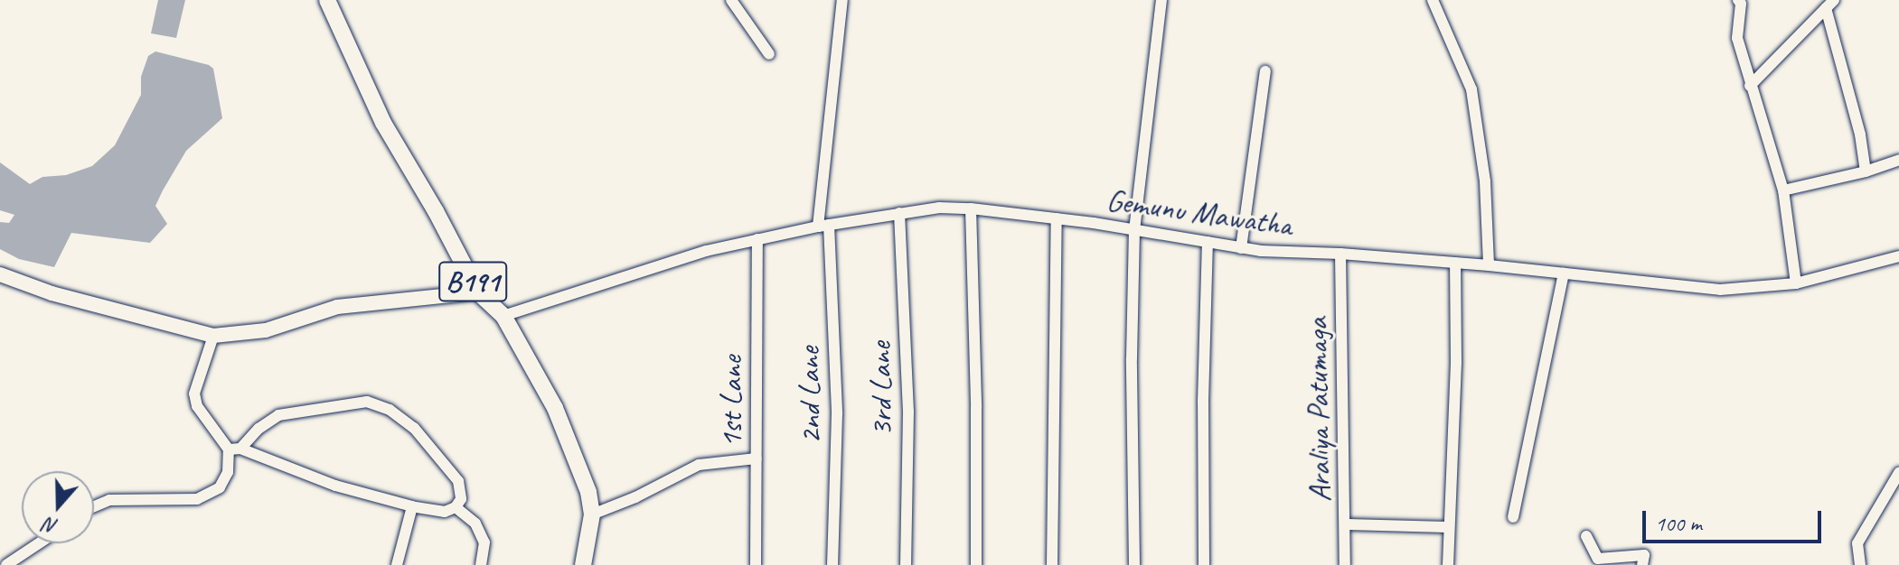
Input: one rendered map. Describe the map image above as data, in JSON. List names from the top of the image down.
{
  "streets": {
    "main road": ["B191"],
    "street": [
      "Gemunu Mawatha",
      "3rd Lane",
      "2nd Lane",
      "1st Lane",
      "Araliya Patumaga"
    ]
  },
  "crossings": [
    ["Gemunu Mawatha", "B191"],
    ["Gemunu Mawatha", "3rd Lane"],
    ["Gemunu Mawatha", "2nd Lane"],
    ["Gemunu Mawatha", "1st Lane"],
    ["Gemunu Mawatha", "Araliya Patumaga"]
  ],
  "scale_bar": "100 m",
  "north": "bottom"
}
